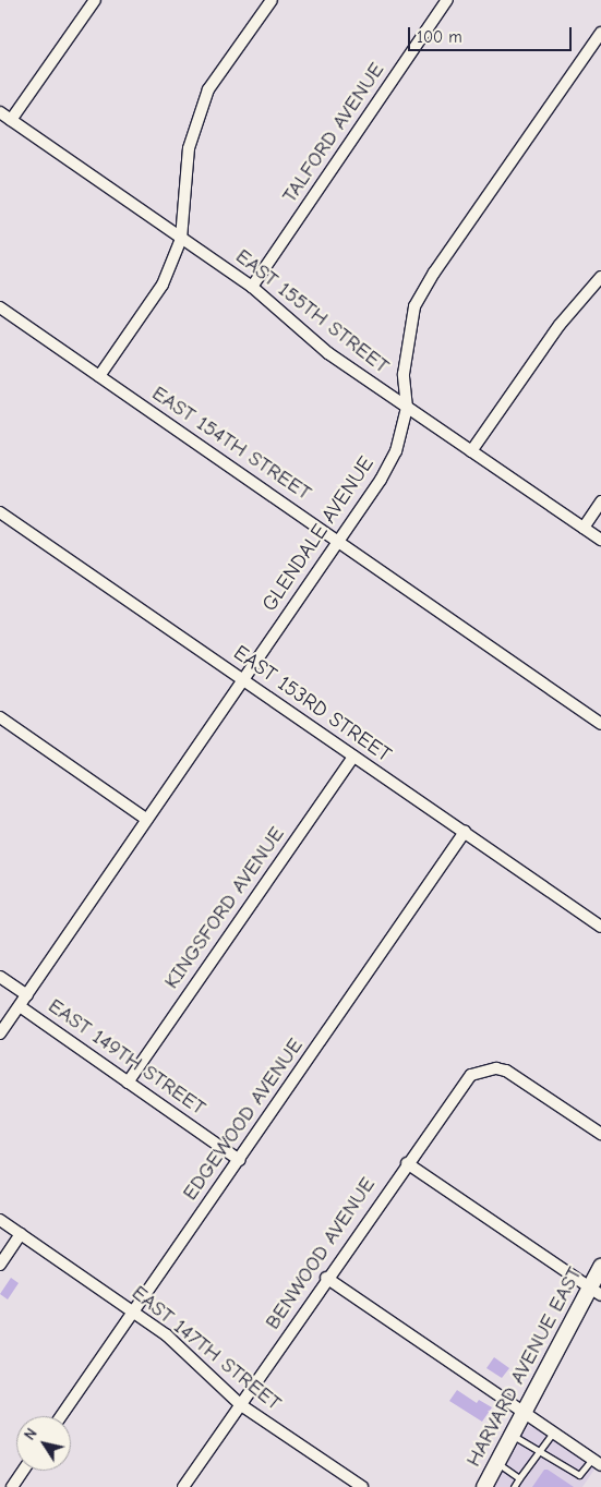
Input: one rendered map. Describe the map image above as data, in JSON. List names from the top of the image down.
{
  "streets": {
    "main road": ["HARVARD AVENUE EAST"],
    "street": [
      "TALFORD AVENUE",
      "EAST 155TH STREET",
      "EAST 154TH STREET",
      "GLENDALE AVENUE",
      "EAST 153RD STREET",
      "KINGSFORD AVENUE",
      "EAST 149TH STREET",
      "EDGEWOOD AVENUE",
      "BENWOOD AVENUE",
      "EAST 147TH STREET"
    ]
  },
  "crossings": [
    ["TALFORD AVENUE", "EAST 155TH STREET"],
    ["EAST 155TH STREET", "GLENDALE AVENUE"],
    ["EAST 154TH STREET", "GLENDALE AVENUE"],
    ["GLENDALE AVENUE", "EAST 153RD STREET"],
    ["GLENDALE AVENUE", "EAST 149TH STREET"],
    ["EAST 153RD STREET", "KINGSFORD AVENUE"],
    ["EAST 153RD STREET", "EDGEWOOD AVENUE"],
    ["KINGSFORD AVENUE", "EAST 149TH STREET"],
    ["EAST 149TH STREET", "EDGEWOOD AVENUE"],
    ["EDGEWOOD AVENUE", "EAST 147TH STREET"],
    ["BENWOOD AVENUE", "EAST 147TH STREET"]
  ],
  "scale_bar": "100 m",
  "north": "top left"
}
